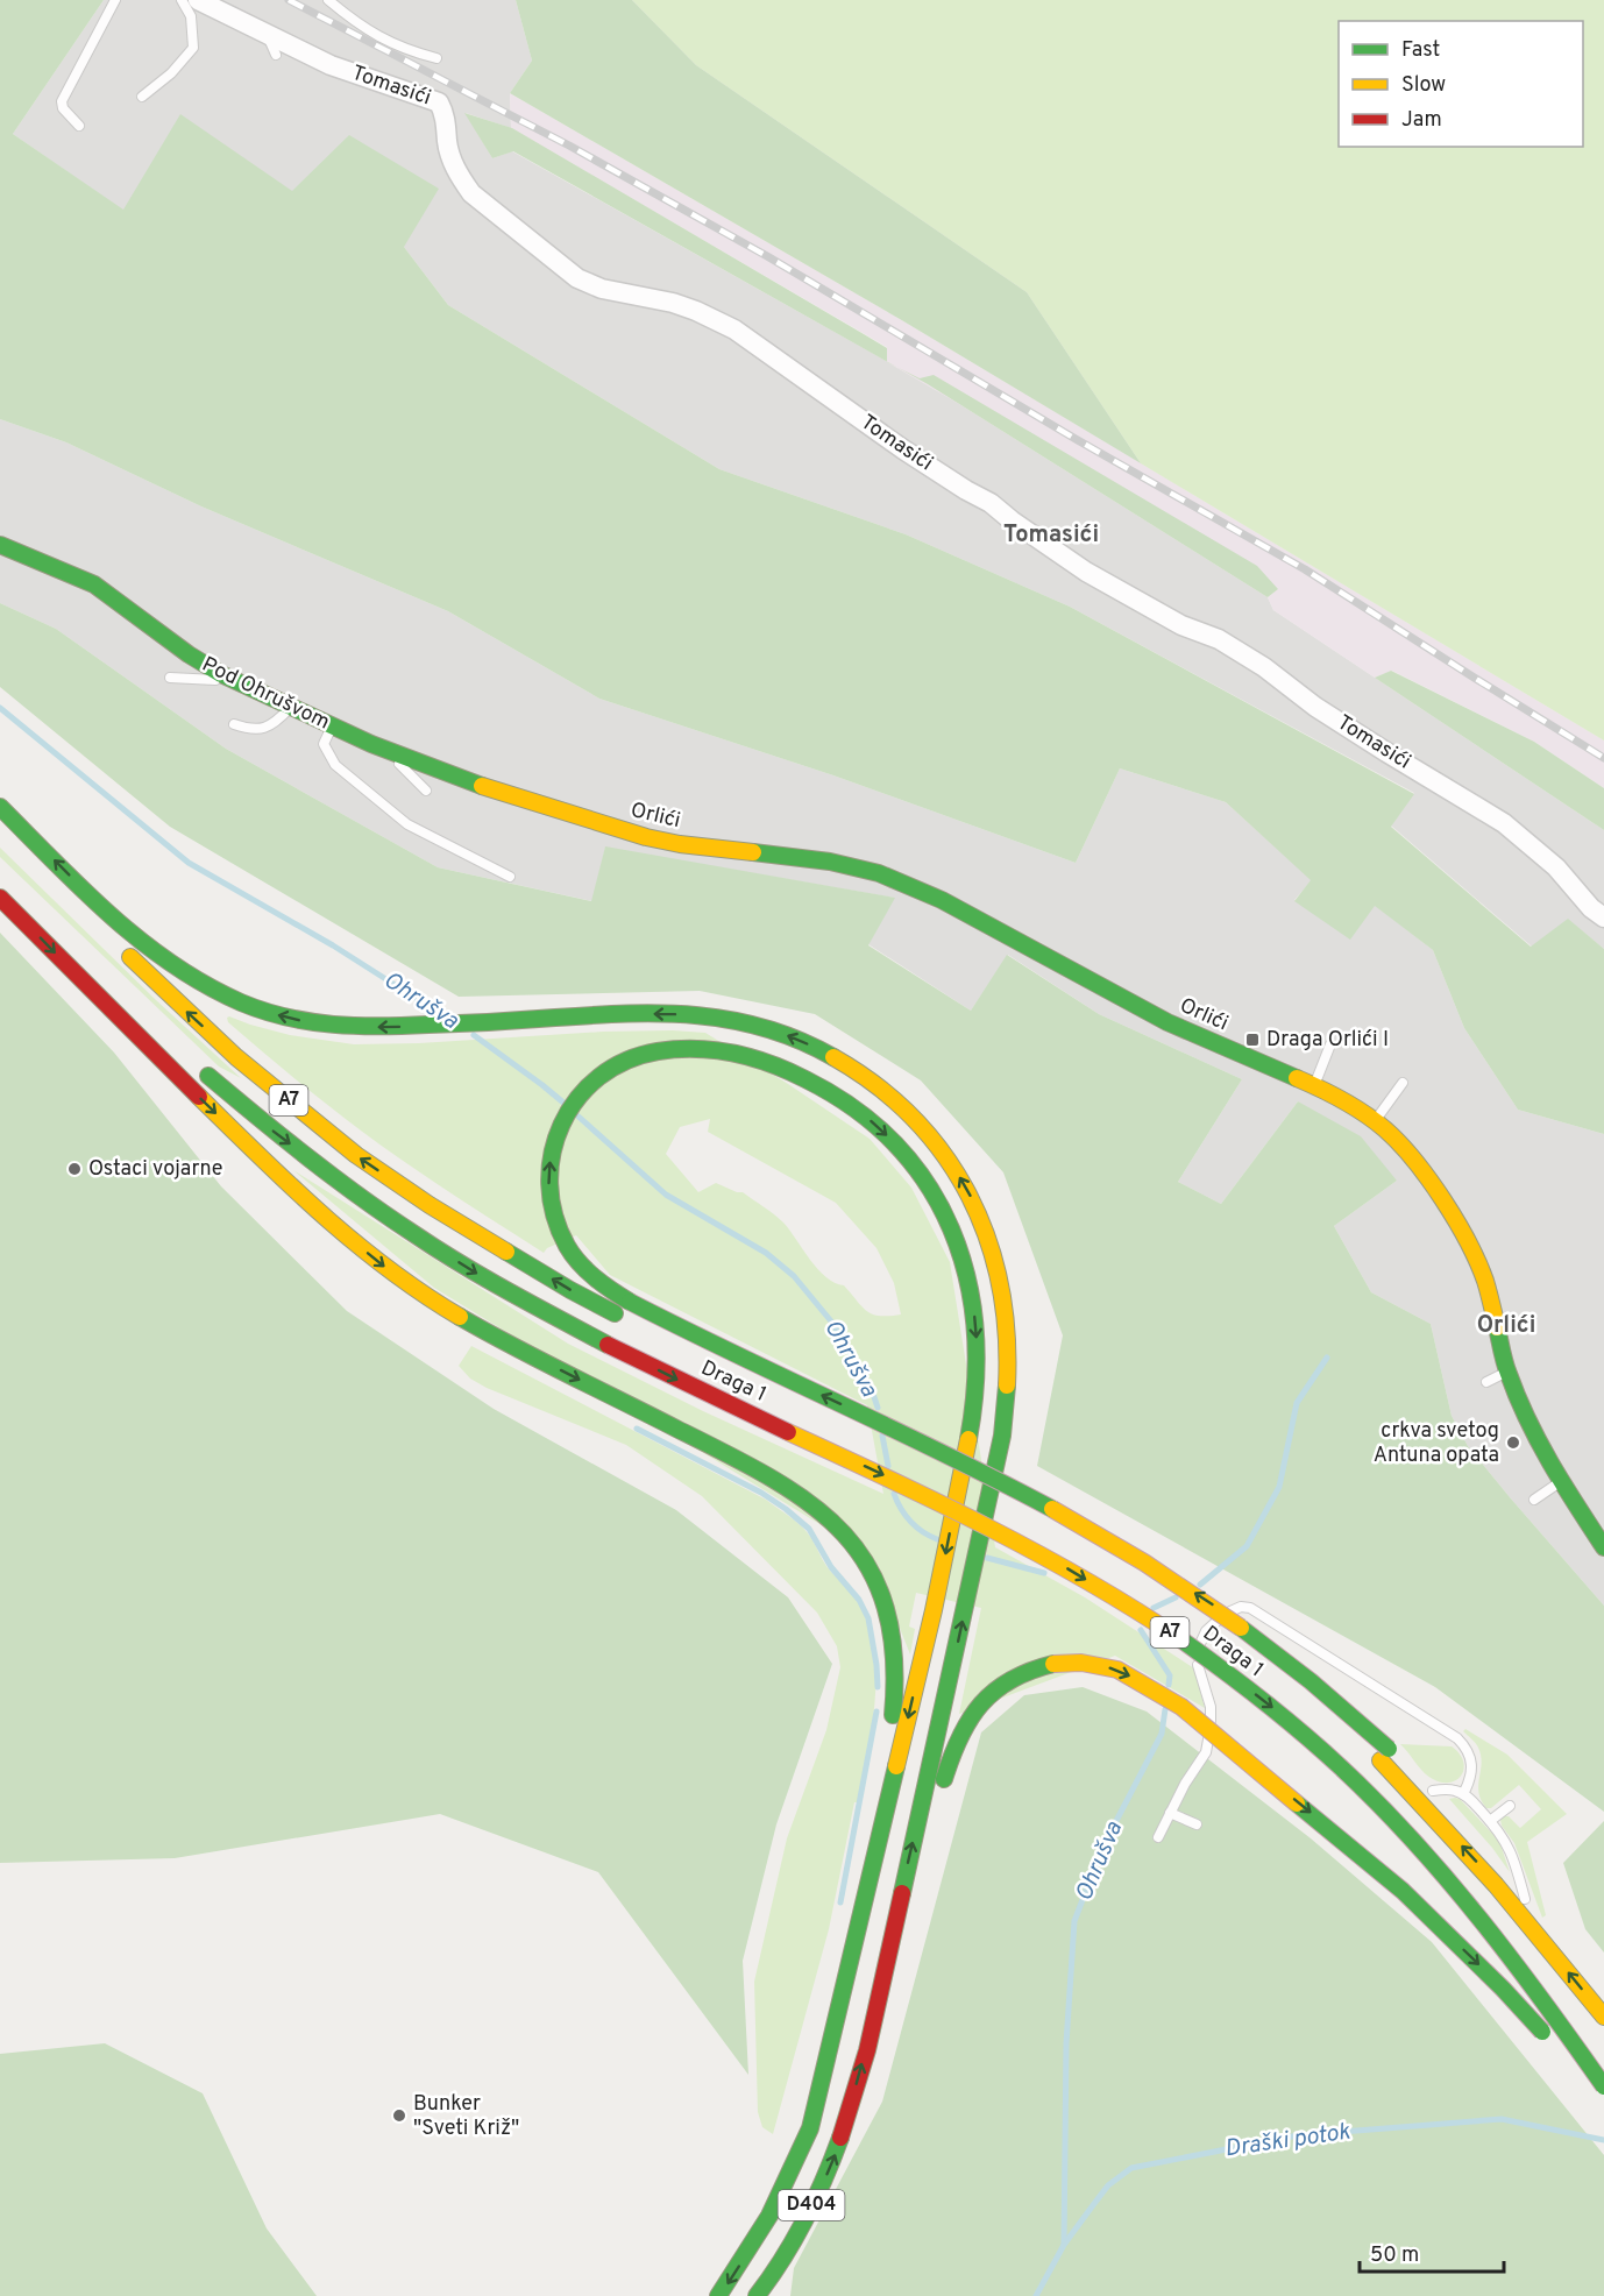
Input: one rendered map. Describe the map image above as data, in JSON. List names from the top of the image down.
{
  "streets": {
    "main road": [
      "Pod Ohrušvom",
      "Orlići",
      "A7",
      "Draga 1",
      "D404"
    ],
    "street": ["Tomasići"]
  },
  "crossings": [
    ["Pod Ohrušvom", "Orlići"],
    ["A7", "Draga 1"]
  ],
  "districts": ["Tomasići", "Orlići"],
  "water": ["Ohrušva", "Draški potok"],
  "places": {
    "transit": ["Draga Orlići I"],
    "other": ["Ostaci vojarne", "crkva svetog Antuna opata", "Bunker \"Sveti Križ\""]
  },
  "legend": ["Fast", "Slow", "Jam"],
  "scale_bar": "50 m"
}
